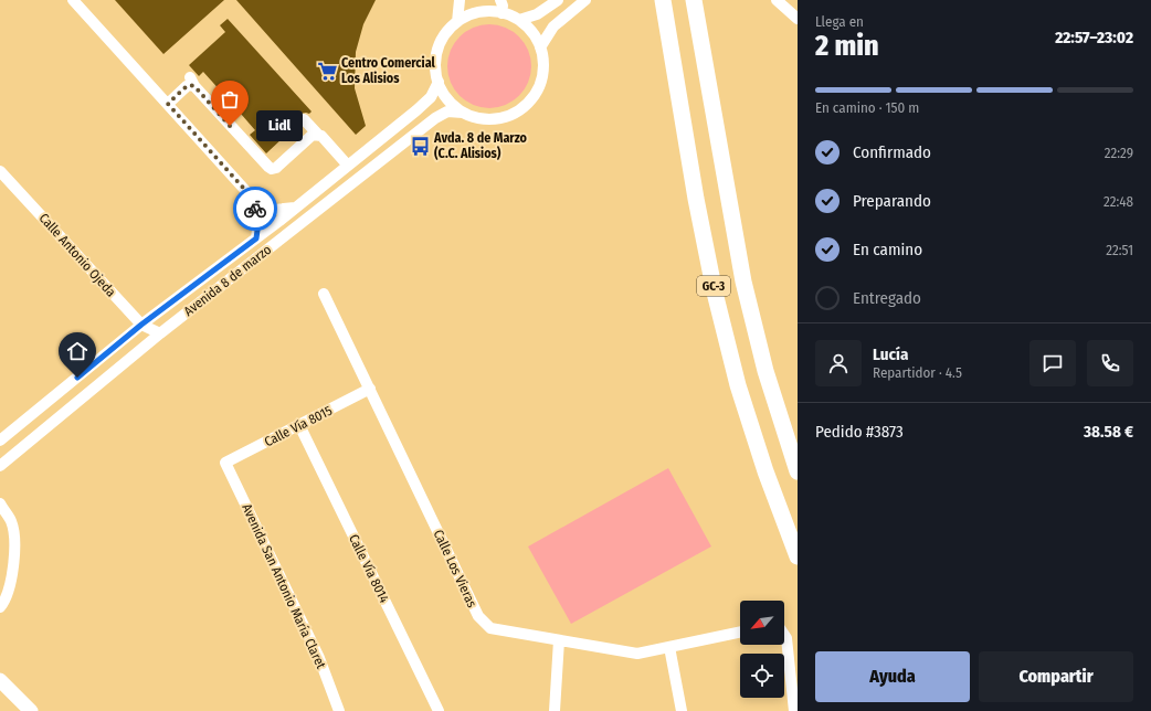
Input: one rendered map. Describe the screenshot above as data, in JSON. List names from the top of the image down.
{
  "streets": {
    "highway": ["GC-3"],
    "street": [
      "Calle Antonio Ojeda",
      "Avenida 8 de marzo",
      "Calle Vía 8015",
      "Calle Vía 8014",
      "Calle Los Vieras",
      "Avenida San Antonio María Claret"
    ]
  },
  "crossings": [
    ["Calle Antonio Ojeda", "Avenida 8 de marzo"],
    ["Calle Vía 8015", "Calle Vía 8014"],
    ["Calle Vía 8015", "Calle Los Vieras"],
    ["Calle Vía 8015", "Avenida San Antonio María Claret"]
  ],
  "places": {
    "supermarket": ["Centro Comercial Los Alisios"],
    "other": ["Lidl"],
    "bus stop": ["Avda. 8 de Marzo (C.C. Alisios)"]
  },
  "north": "bottom left",
  "page": {
    "heading": ["2 min", "Llega en", "22:57–23:02"],
    "panel": [
      "Lucía",
      "Repartidor · 4.5",
      "Pedido #3873",
      "38.58 €"
    ],
    "bar": "En camino · 150 m",
    "bubble": "Lidl",
    "list": [
      ["Confirmado", "22:29"],
      ["Preparando", "22:48"],
      ["En camino", "22:51"],
      "Entregado"
    ],
    "buttons": ["Ayuda", "Compartir"]
  }
}
